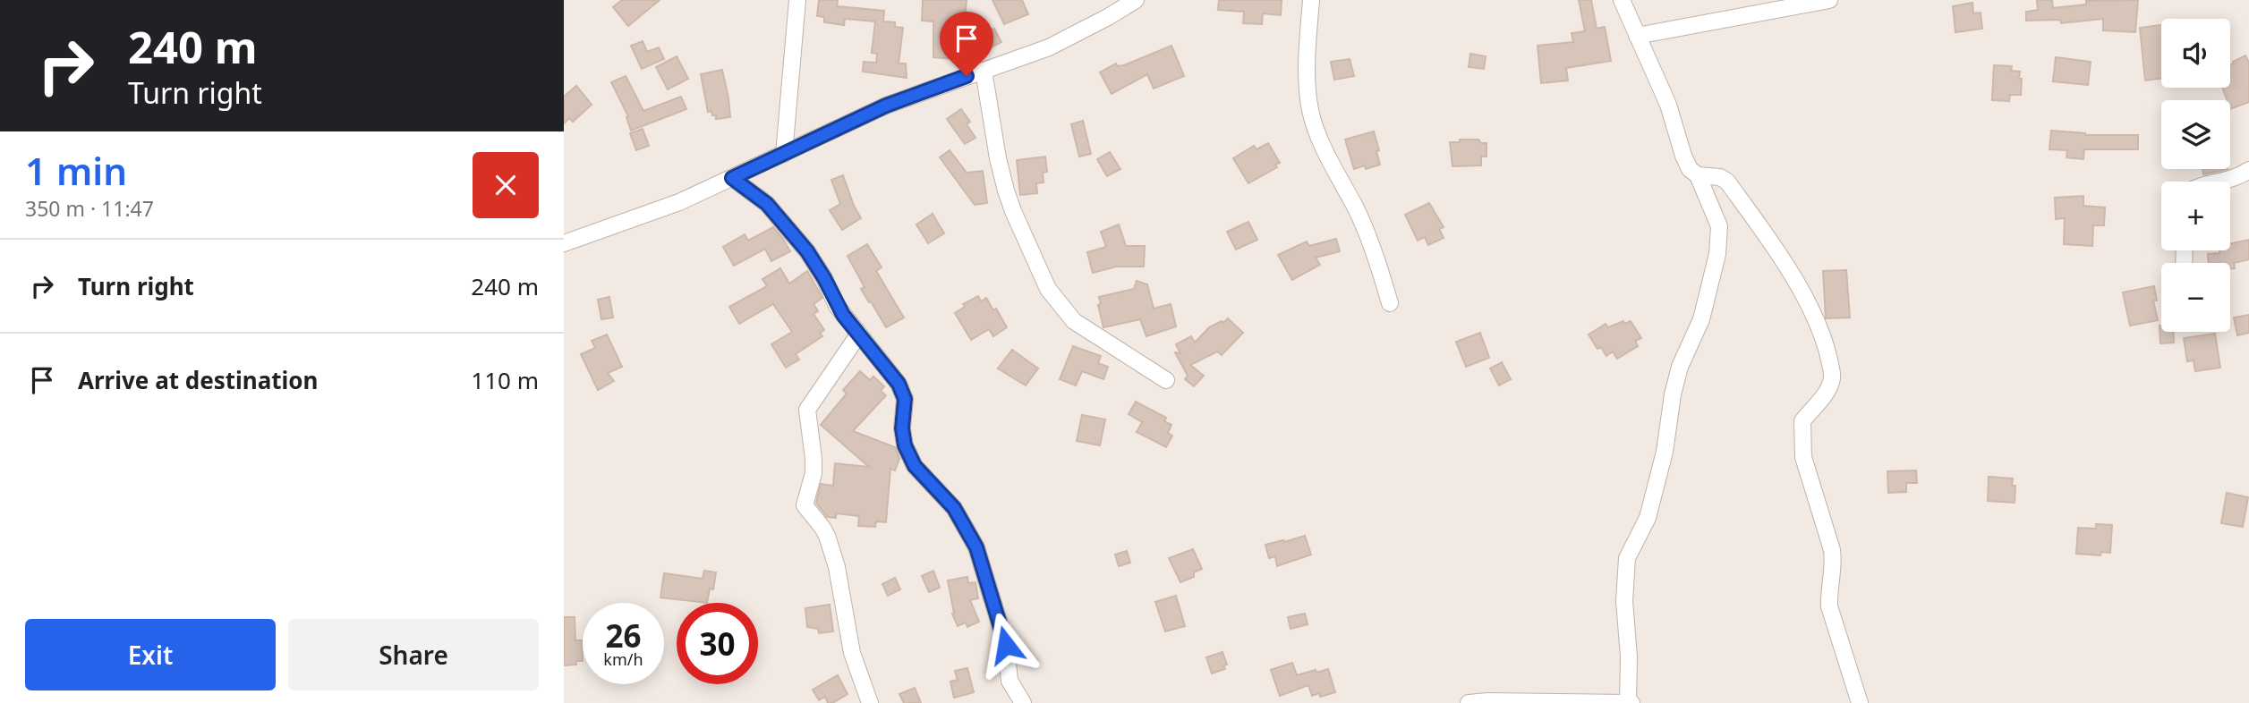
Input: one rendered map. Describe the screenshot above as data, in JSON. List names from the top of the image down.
{
  "page": {
    "turn": ["240 m", "Turn right"],
    "map_buttons": ["+", "−"],
    "heading": ["1 min", "350 m · 11:47"],
    "list": [
      {
        "name": "Turn right",
        "value": "240 m"
      },
      {
        "name": "Arrive at destination",
        "value": "110 m"
      }
    ],
    "speed": "26 km/h",
    "limit": "30",
    "buttons": ["Exit", "Share"]
  }
}
